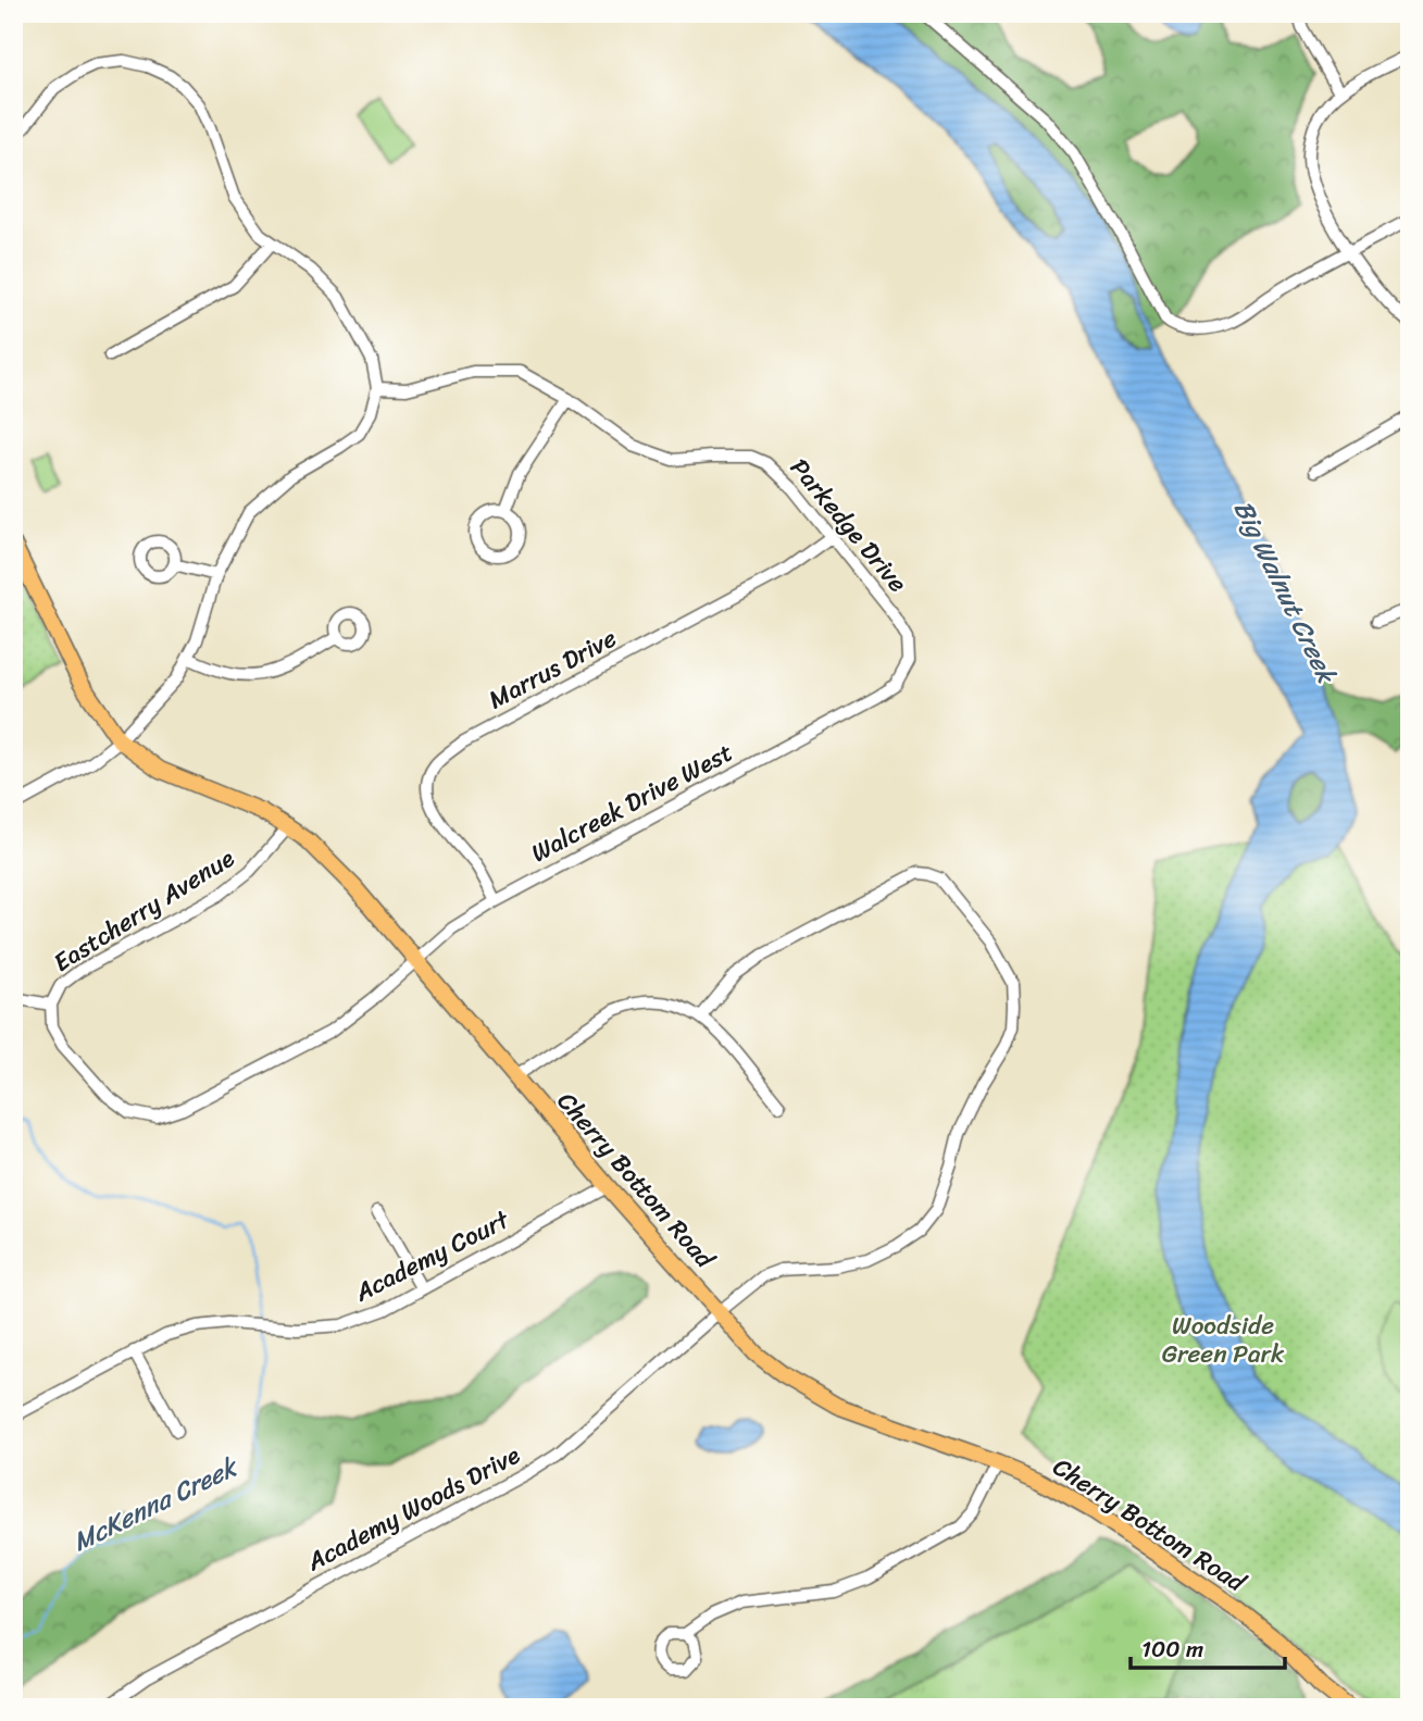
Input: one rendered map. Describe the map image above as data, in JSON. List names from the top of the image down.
{
  "streets": {
    "main road": ["Cherry Bottom Road"],
    "street": [
      "Parkedge Drive",
      "Marrus Drive",
      "Walcreek Drive West",
      "Eastcherry Avenue",
      "Academy Court",
      "Academy Woods Drive"
    ]
  },
  "crossings": [
    ["Parkedge Drive", "Marrus Drive"],
    ["Parkedge Drive", "Walcreek Drive West"],
    ["Marrus Drive", "Walcreek Drive West"],
    ["Walcreek Drive West", "Eastcherry Avenue"],
    ["Walcreek Drive West", "Cherry Bottom Road"],
    ["Eastcherry Avenue", "Cherry Bottom Road"],
    ["Cherry Bottom Road", "Academy Court"],
    ["Cherry Bottom Road", "Academy Woods Drive"]
  ],
  "water": ["Big Walnut Creek", "McKenna Creek"],
  "parks": ["Woodside Green Park"],
  "scale_bar": "100 m"
}
